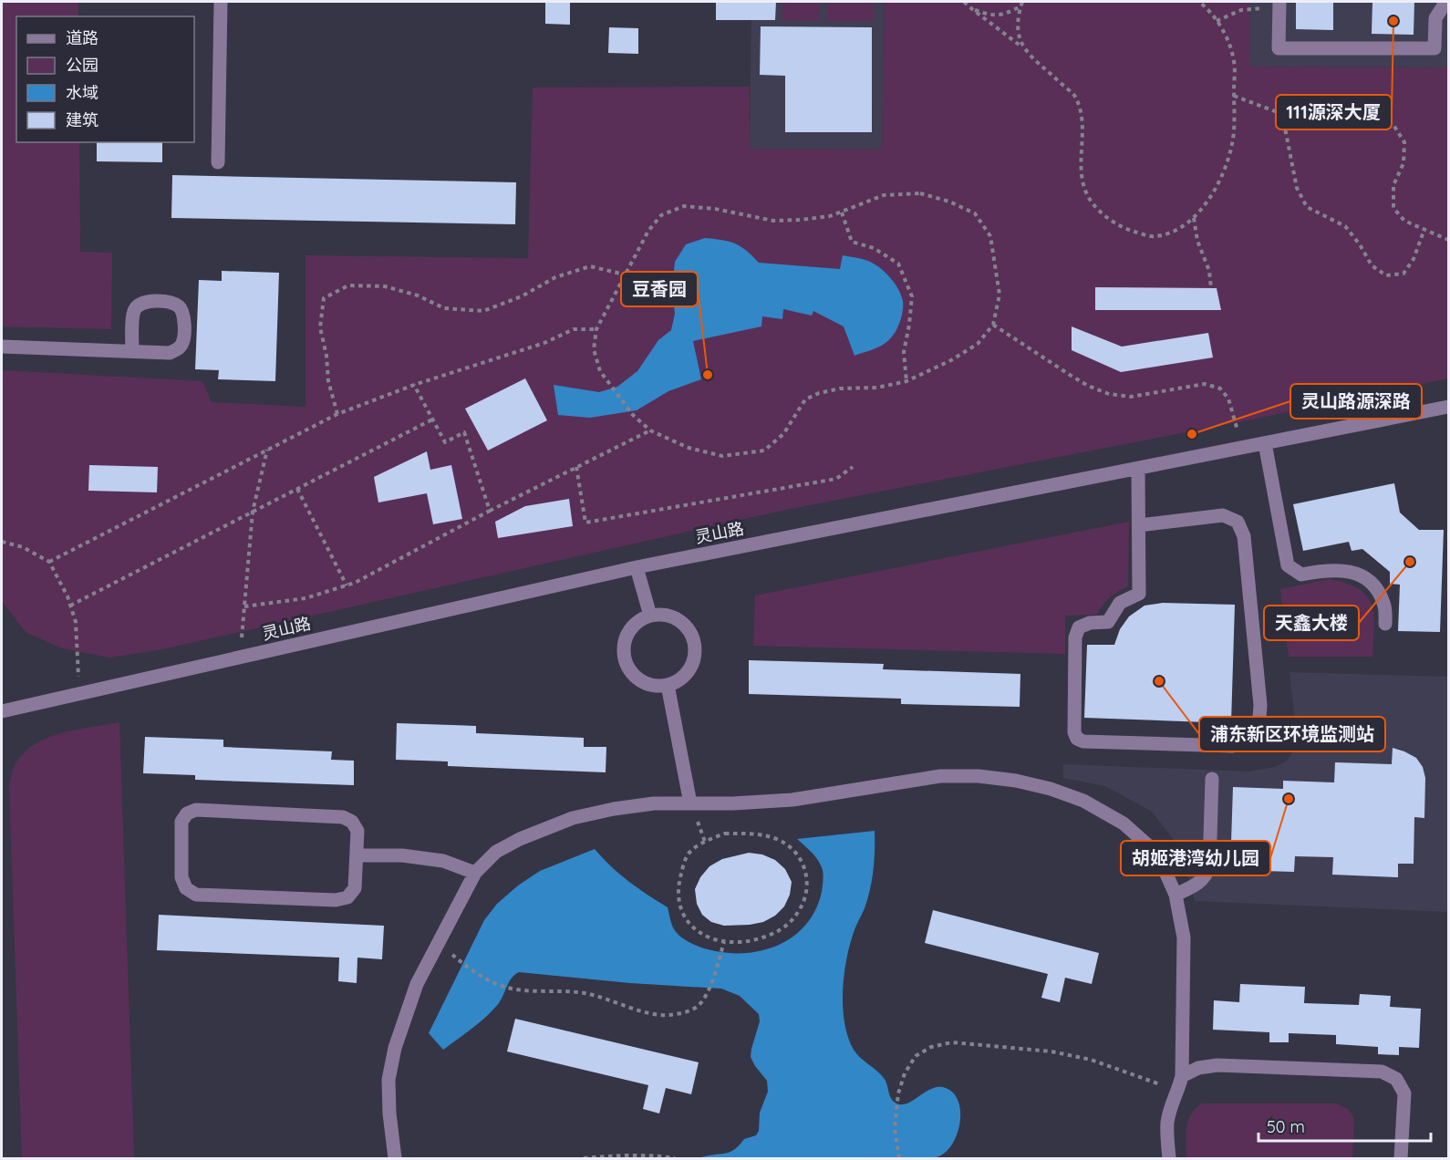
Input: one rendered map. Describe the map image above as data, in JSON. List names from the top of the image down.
{
  "streets": {
    "street": ["灵山路"]
  },
  "places": [
    "111源深大厦",
    "豆香园",
    "灵山路源深路",
    "天鑫大楼",
    "浦东新区环境监测站",
    "胡姬港湾幼儿园"
  ],
  "legend": [
    "道路",
    "公园",
    "水域",
    "建筑"
  ],
  "scale_bar": "50 m"
}
